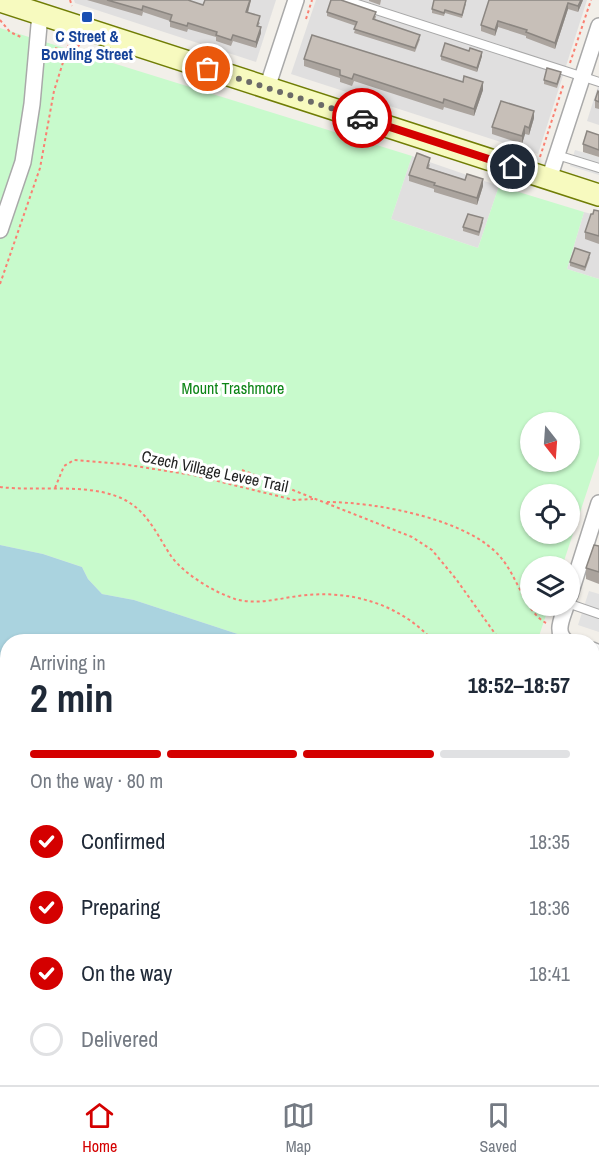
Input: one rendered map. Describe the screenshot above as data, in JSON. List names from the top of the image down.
{
  "streets": {
    "path": ["Czech Village Levee Trail"]
  },
  "parks": ["Mount Trashmore"],
  "places": {
    "transit": ["C Street & Bowling Street"]
  },
  "north": "bottom",
  "page": {
    "heading": ["2 min", "Arriving in", "18:52–18:57"],
    "bar": "On the way · 80 m",
    "list": [
      ["Confirmed", "18:35"],
      ["Preparing", "18:36"],
      ["On the way", "18:41"],
      "Delivered"
    ],
    "tabs": ["Home", "Map", "Saved"]
  }
}
